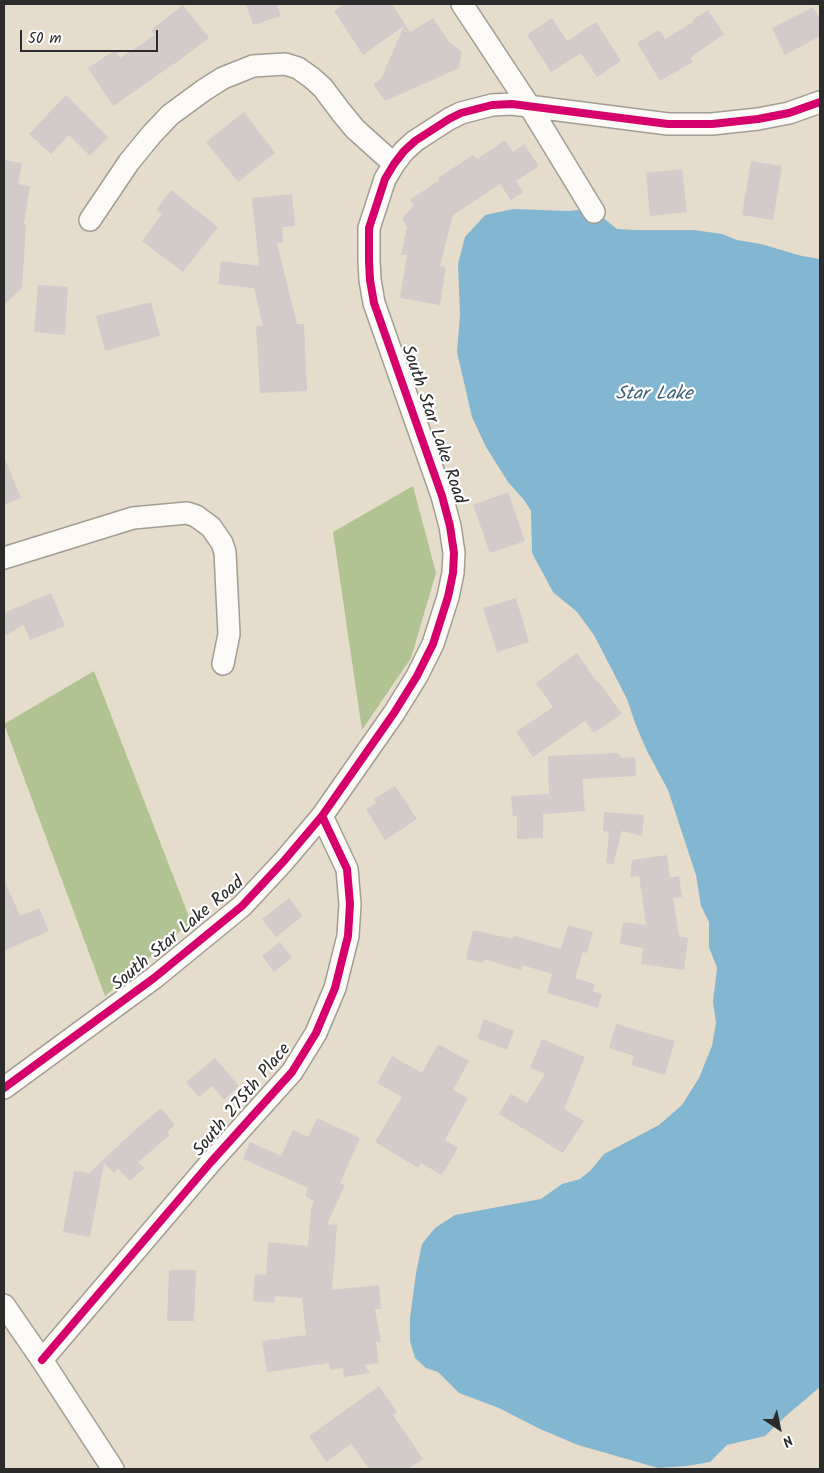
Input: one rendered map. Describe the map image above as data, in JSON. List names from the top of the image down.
{
  "streets": {
    "street": ["South Star Lake Road", "South 275th Place"]
  },
  "crossings": [
    ["South Star Lake Road", "South 275th Place"]
  ],
  "water": ["Star Lake"],
  "scale_bar": "50 m",
  "north": "bottom right"
}
